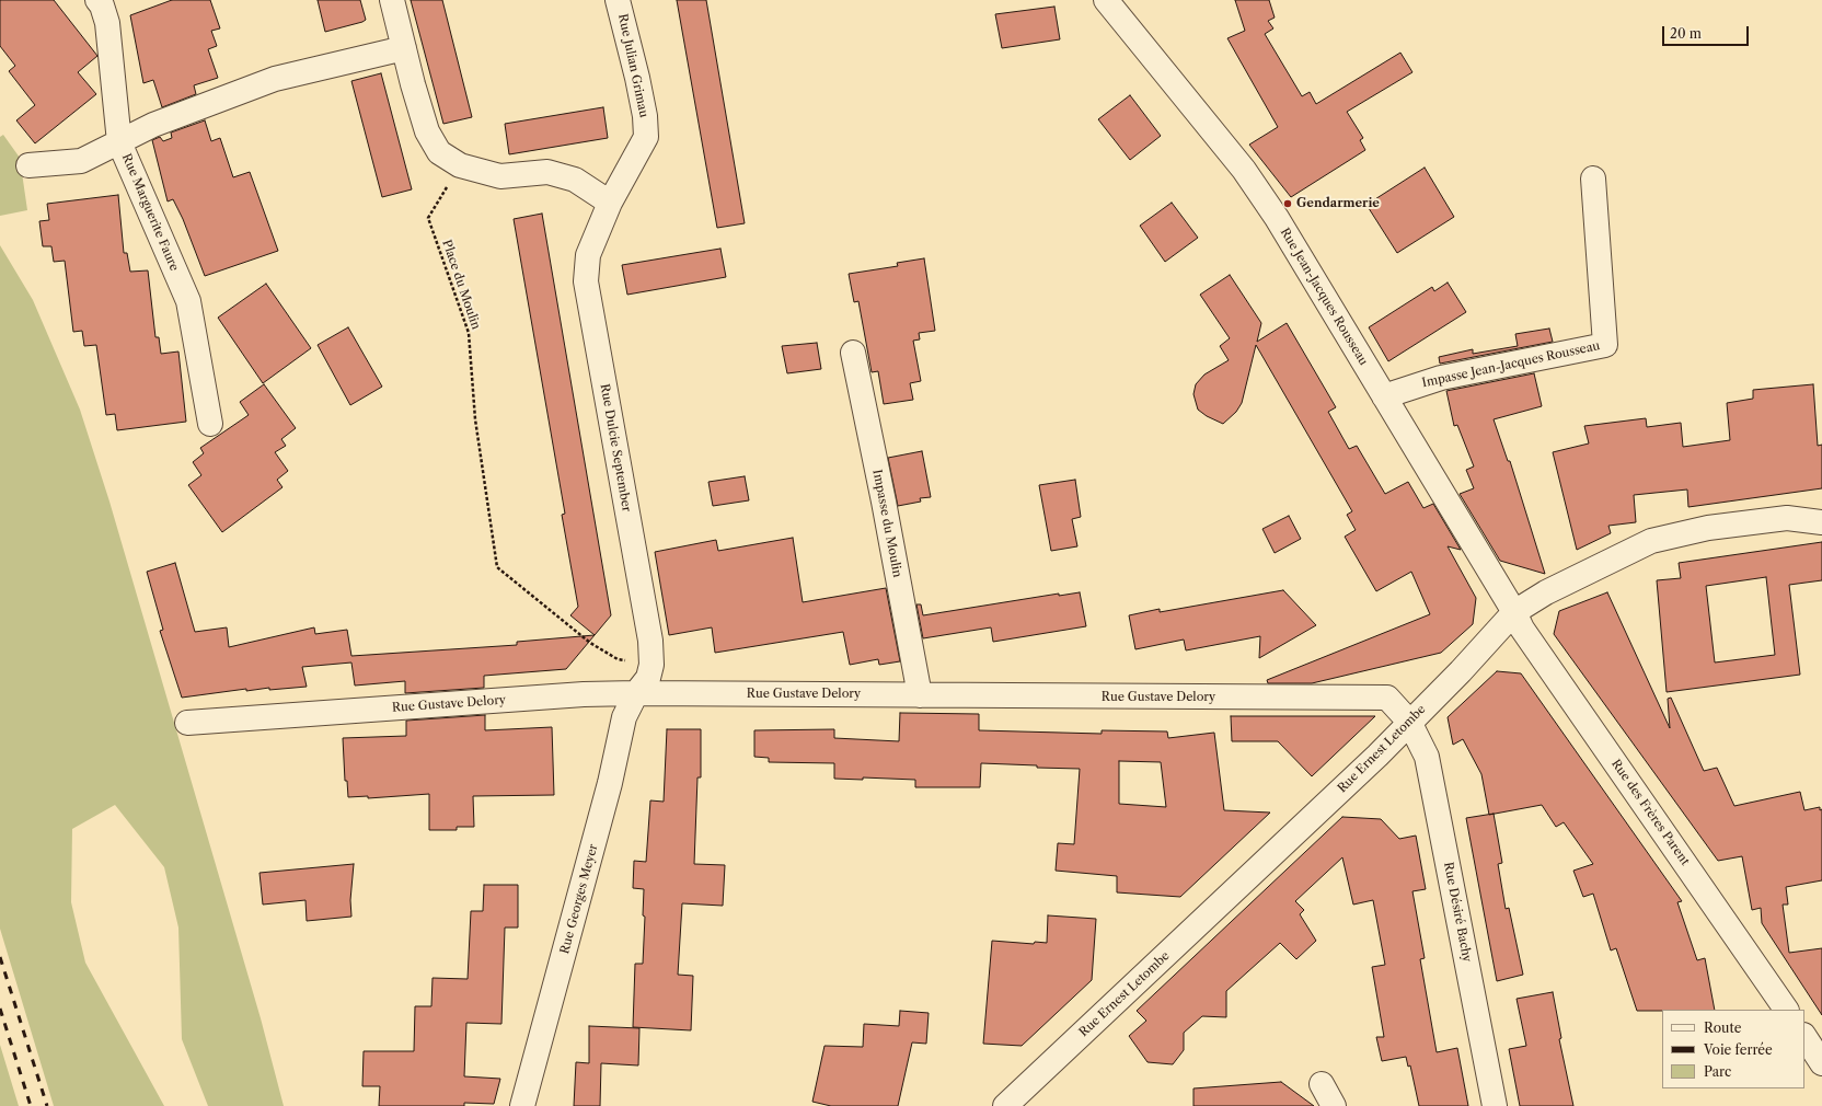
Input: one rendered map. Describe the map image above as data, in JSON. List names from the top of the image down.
{
  "streets": {
    "street": [
      "Rue Julian Grimau",
      "Rue Marguerite Faure",
      "Rue Jean-Jacques Rousseau",
      "Impasse Jean-Jacques Rousseau",
      "Rue Dulcie September",
      "Impasse du Moulin",
      "Rue Gustave Delory",
      "Rue Ernest Letombe",
      "Rue des Frères Parent",
      "Rue Georges Meyer",
      "Rue Désiré Bachy"
    ],
    "path": ["Place du Moulin"]
  },
  "crossings": [
    ["Rue Julian Grimau", "Rue Dulcie September"],
    ["Place du Moulin", "Rue Dulcie September"],
    ["Rue Jean-Jacques Rousseau", "Impasse Jean-Jacques Rousseau"],
    ["Rue Jean-Jacques Rousseau", "Rue Ernest Letombe"],
    ["Rue Jean-Jacques Rousseau", "Rue des Frères Parent"],
    ["Rue Dulcie September", "Rue Gustave Delory"],
    ["Rue Dulcie September", "Rue Georges Meyer"],
    ["Impasse du Moulin", "Rue Gustave Delory"],
    ["Rue Gustave Delory", "Rue Ernest Letombe"],
    ["Rue Gustave Delory", "Rue Georges Meyer"],
    ["Rue Gustave Delory", "Rue Désiré Bachy"],
    ["Rue Ernest Letombe", "Rue des Frères Parent"],
    ["Rue Ernest Letombe", "Rue Désiré Bachy"]
  ],
  "places": ["Gendarmerie"],
  "legend": ["Route", "Voie ferrée", "Parc"],
  "scale_bar": "20 m"
}
